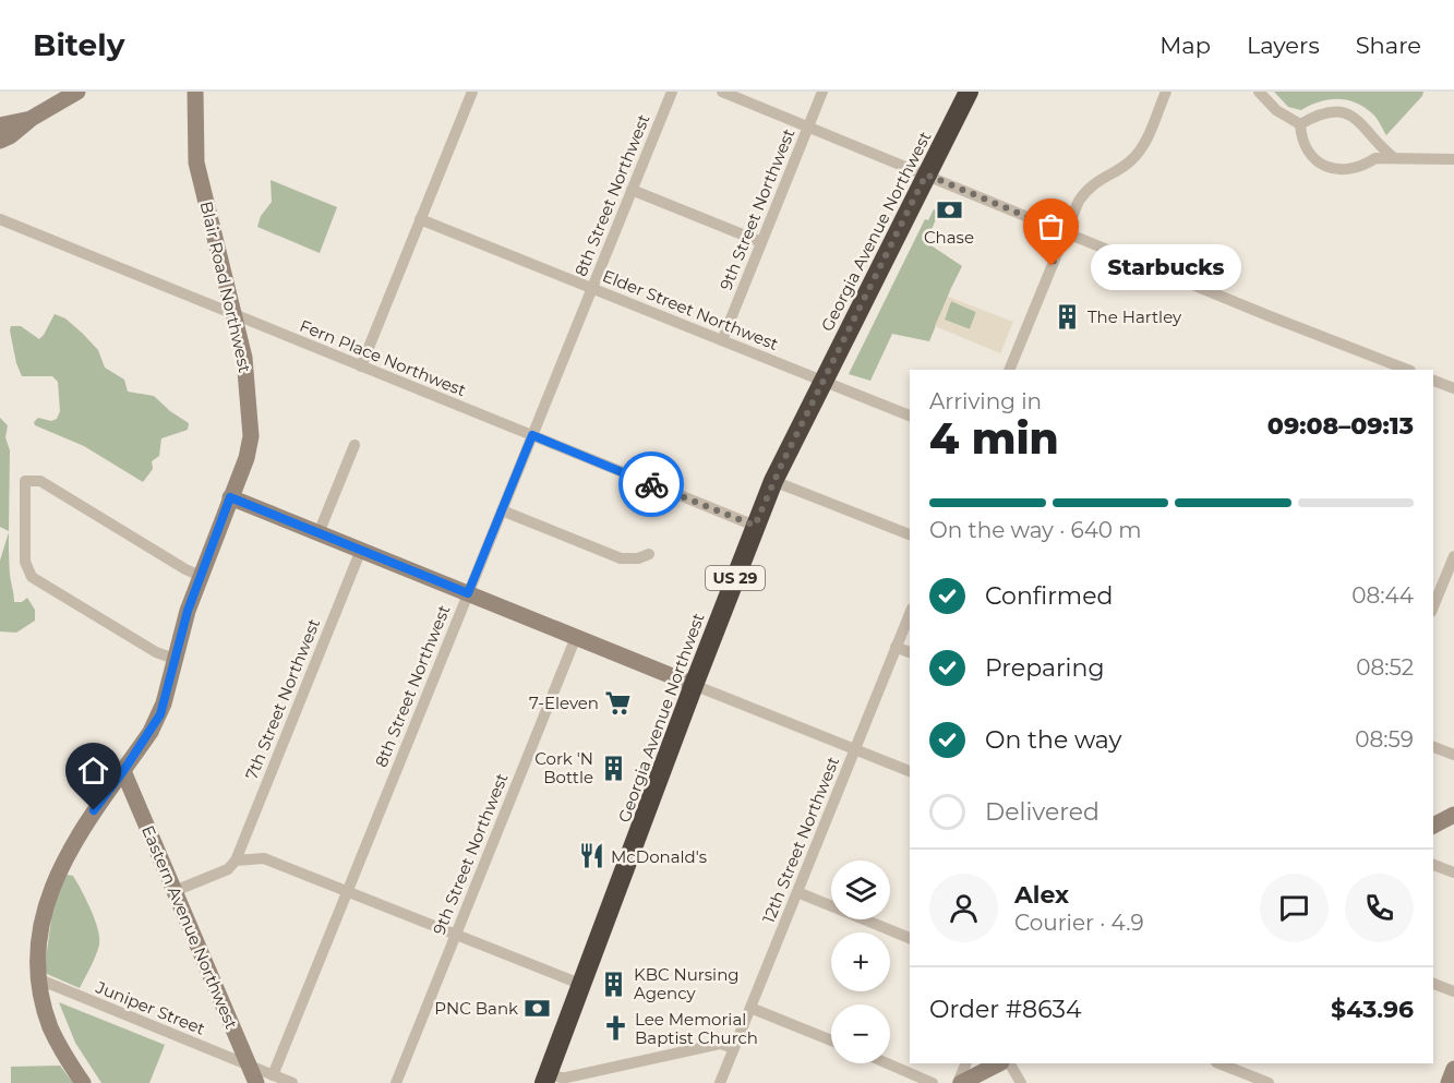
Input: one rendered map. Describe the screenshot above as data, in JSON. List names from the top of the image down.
{
  "streets": {
    "highway": ["Georgia Avenue Northwest", "US 29"],
    "main road": ["Blair Road Northwest", "Eastern Avenue Northwest"],
    "street": [
      "8th Street Northwest",
      "9th Street Northwest",
      "Elder Street Northwest",
      "Fern Place Northwest",
      "7th Street Northwest",
      "12th Street Northwest",
      "Juniper Street"
    ]
  },
  "crossings": [
    ["8th Street Northwest", "Elder Street Northwest"],
    ["8th Street Northwest", "Fern Place Northwest"],
    ["8th Street Northwest", "Juniper Street"],
    ["9th Street Northwest", "Elder Street Northwest"],
    ["Georgia Avenue Northwest", "Elder Street Northwest"],
    ["Georgia Avenue Northwest", "Fern Place Northwest"],
    ["Blair Road Northwest", "Fern Place Northwest"],
    ["Blair Road Northwest", "Eastern Avenue Northwest"],
    ["Blair Road Northwest", "Juniper Street"],
    ["Eastern Avenue Northwest", "Juniper Street"]
  ],
  "places": {
    "bank": ["Chase", "PNC Bank"],
    "other": ["Starbucks"],
    "building": ["The Hartley", "Cork 'N Bottle", "KBC Nursing Agency"],
    "supermarket": ["7-Eleven"],
    "restaurant": ["McDonald's"],
    "church": ["Lee Memorial Baptist Church"]
  },
  "page": {
    "header": "Bitely",
    "nav": ["Map", "Layers", "Share"],
    "bubble": "Starbucks",
    "heading": ["4 min", "Arriving in", "09:08–09:13"],
    "panel": [
      "Alex",
      "Courier · 4.9",
      "Order #8634",
      "$43.96"
    ],
    "bar": "On the way · 640 m",
    "list": [
      ["Confirmed", "08:44"],
      ["Preparing", "08:52"],
      ["On the way", "08:59"],
      "Delivered"
    ],
    "map_buttons": ["+", "−"]
  }
}
